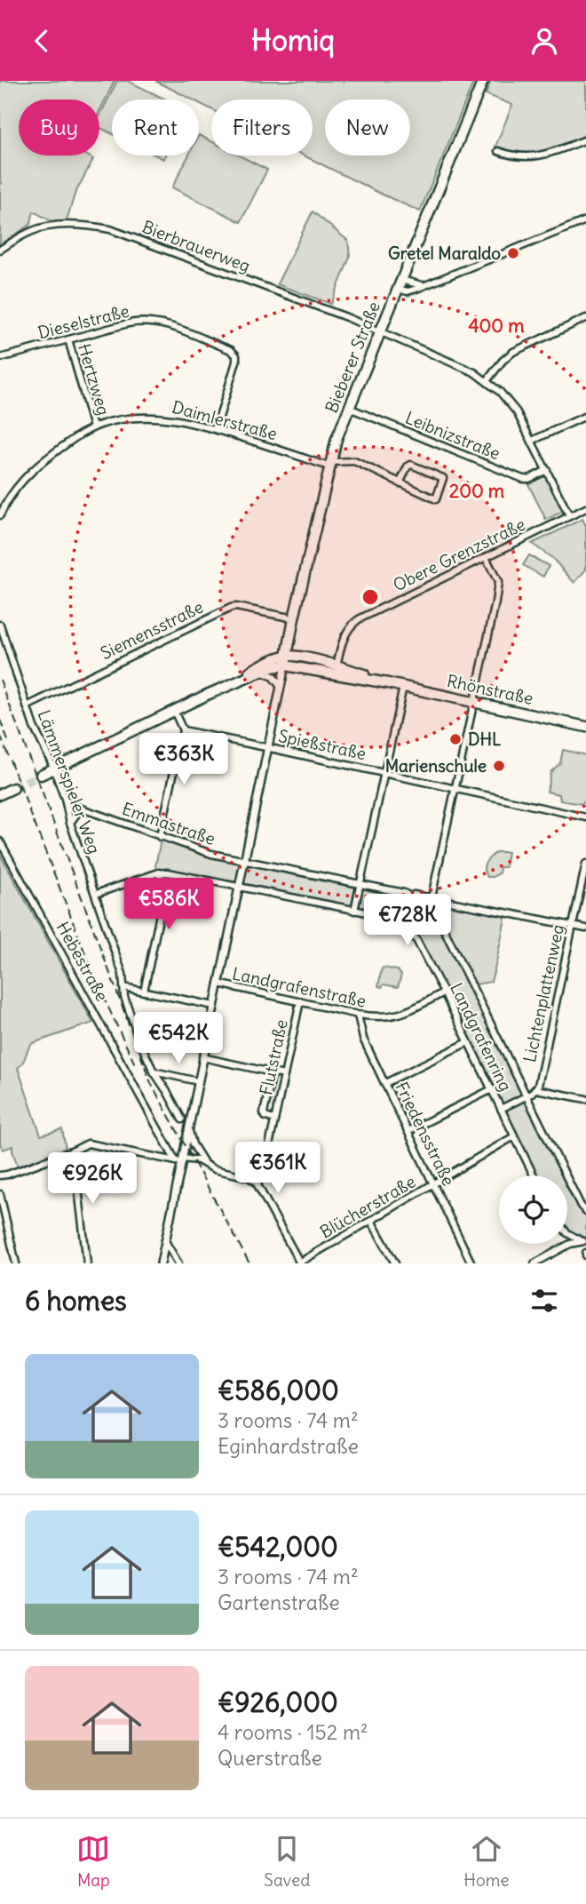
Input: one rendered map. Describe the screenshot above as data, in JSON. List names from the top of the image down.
{
  "streets": {
    "main road": ["Bieberer Straße", "Rhönstraße"],
    "street": [
      "Bierbrauerweg",
      "Dieselstraße",
      "Hertzweg",
      "Daimlerstraße",
      "Leibnizstraße",
      "Obere Grenzstraße",
      "Siemensstraße",
      "Spießstraße",
      "Lämmerspieler Weg",
      "Emmastraße",
      "Hebestraße",
      "Landgrafenstraße",
      "Lichtenplattenweg",
      "Landgrafenring",
      "Flutstraße",
      "Friedensstraße",
      "Blücherstraße"
    ]
  },
  "crossings": [
    ["Bierbrauerweg", "Bieberer Straße"],
    ["Bierbrauerweg", "Leibnizstraße"],
    ["Bierbrauerweg", "Obere Grenzstraße"],
    ["Dieselstraße", "Hertzweg"],
    ["Dieselstraße", "Daimlerstraße"],
    ["Bieberer Straße", "Daimlerstraße"],
    ["Bieberer Straße", "Leibnizstraße"],
    ["Bieberer Straße", "Siemensstraße"],
    ["Bieberer Straße", "Rhönstraße"],
    ["Bieberer Straße", "Spießstraße"],
    ["Bieberer Straße", "Emmastraße"],
    ["Bieberer Straße", "Hebestraße"],
    ["Bieberer Straße", "Landgrafenstraße"],
    ["Bieberer Straße", "Landgrafenring"],
    ["Hertzweg", "Daimlerstraße"],
    ["Obere Grenzstraße", "Rhönstraße"],
    ["Siemensstraße", "Lämmerspieler Weg"],
    ["Lämmerspieler Weg", "Emmastraße"],
    ["Emmastraße", "Landgrafenring"],
    ["Landgrafenstraße", "Landgrafenring"],
    ["Landgrafenstraße", "Flutstraße"],
    ["Landgrafenstraße", "Friedensstraße"],
    ["Lichtenplattenweg", "Landgrafenring"],
    ["Landgrafenring", "Blücherstraße"],
    ["Friedensstraße", "Blücherstraße"]
  ],
  "places": ["Gretel Maraldo", "DHL", "Marienschule"],
  "page": {
    "header": "Homiq",
    "chip": [
      "Buy",
      "Rent",
      "Filters",
      "New"
    ],
    "price": [
      "€363K",
      "€586K",
      "€728K",
      "€542K",
      "€361K",
      "€926K"
    ],
    "heading": "6 homes",
    "list": [
      {
        "name": "€586,000",
        "note": "3 rooms · 74 m² · Eginhardstraße"
      },
      {
        "name": "€542,000",
        "note": "3 rooms · 74 m² · Gartenstraße"
      },
      {
        "name": "€926,000",
        "note": "4 rooms · 152 m² · Querstraße"
      }
    ],
    "tabs": ["Map", "Saved", "Home"]
  },
  "rings": ["400 m", "200 m"]
}
